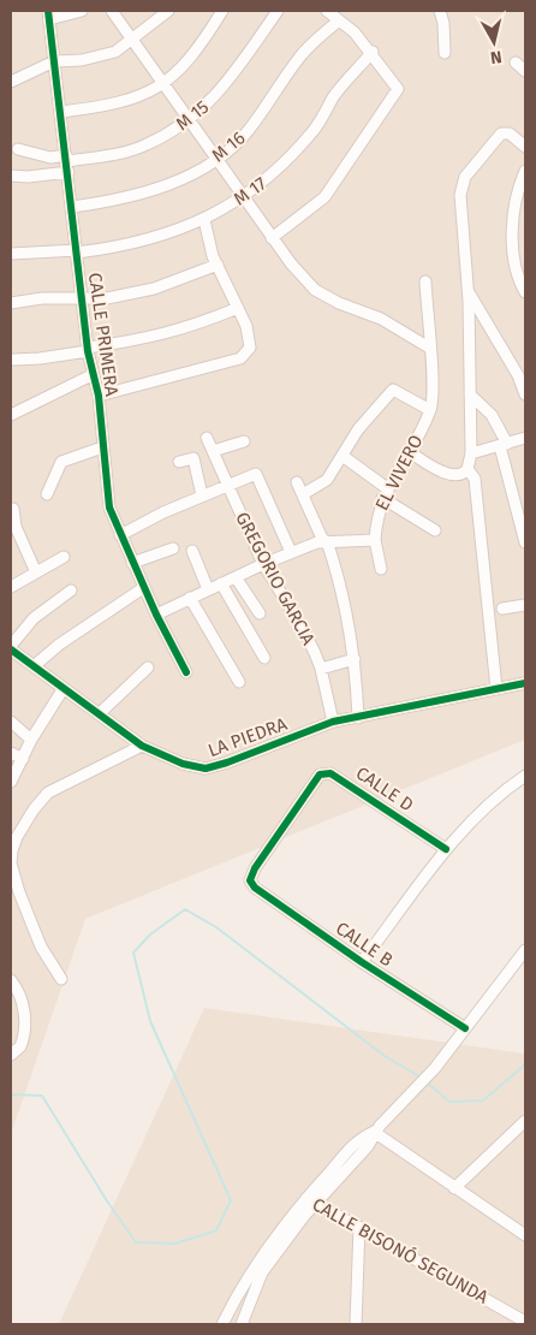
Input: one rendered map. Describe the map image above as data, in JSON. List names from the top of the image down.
{
  "streets": {
    "street": [
      "M 15",
      "M 16",
      "M 17",
      "CALLE PRIMERA",
      "EL VIVERO",
      "GREGORIO GARCIA",
      "LA PIEDRA",
      "CALLE D",
      "CALLE B",
      "CALLE BISONÓ SEGUNDA"
    ]
  },
  "crossings": [
    ["M 15", "CALLE PRIMERA"],
    ["M 16", "CALLE PRIMERA"],
    ["M 17", "CALLE PRIMERA"],
    ["GREGORIO GARCIA", "LA PIEDRA"],
    ["CALLE D", "CALLE B"]
  ],
  "north": "bottom"
}
